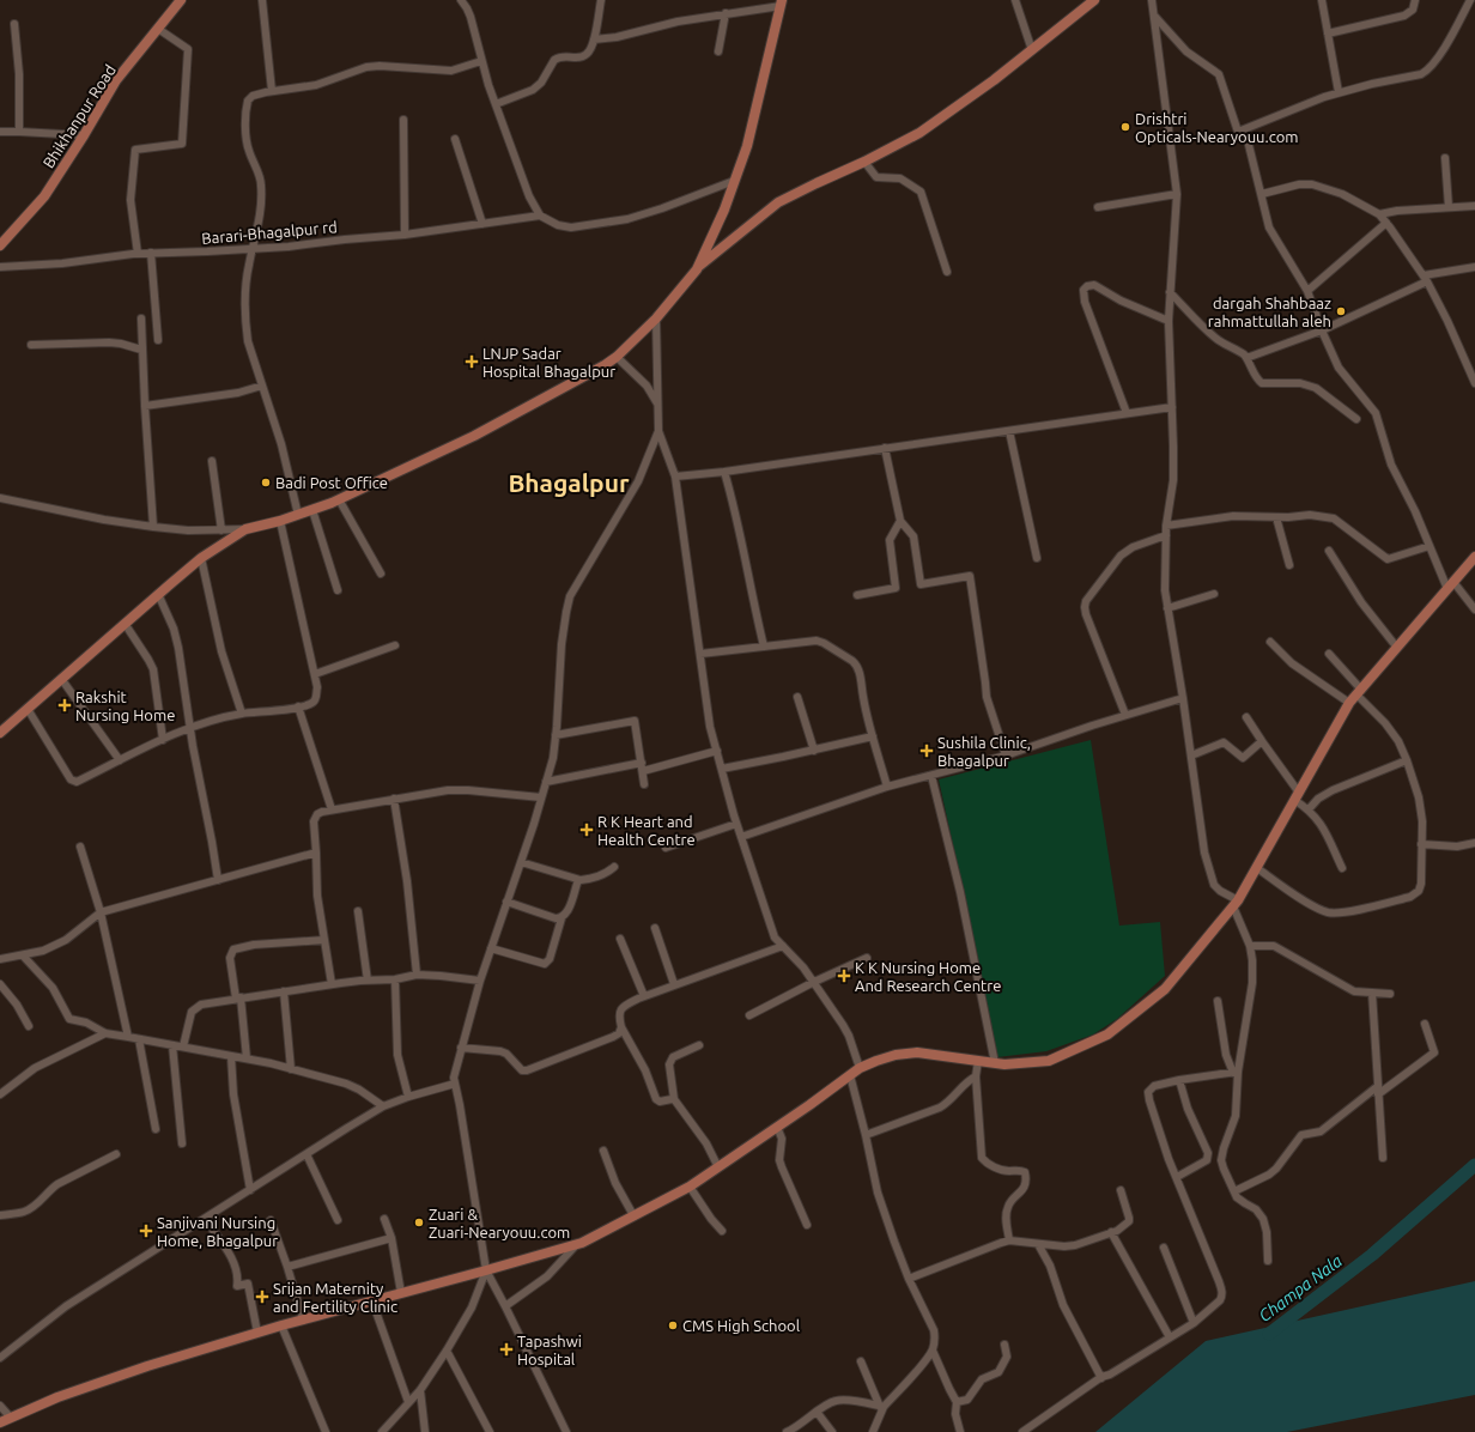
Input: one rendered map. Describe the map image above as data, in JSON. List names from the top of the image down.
{
  "streets": {
    "main road": ["Bhikhanpur Road"],
    "street": ["Barari-Bhagalpur rd"]
  },
  "districts": ["Bhagalpur"],
  "water": ["Champa Nala"],
  "places": {
    "other": [
      "Drishtri Opticals-Nearyouu.com",
      "dargah Shahbaaz rahmattullah aleh",
      "Badi Post Office",
      "Zuari & Zuari-Nearyouu.com",
      "CMS High School"
    ],
    "health": [
      "LNJP Sadar Hospital Bhagalpur",
      "Rakshit Nursing Home",
      "Sushila Clinic, Bhagalpur",
      "R K Heart and Health Centre",
      "K K Nursing Home And Research Centre",
      "Sanjivani Nursing Home, Bhagalpur",
      "Srijan Maternity and Fertility Clinic",
      "Tapashwi Hospital"
    ]
  }
}
